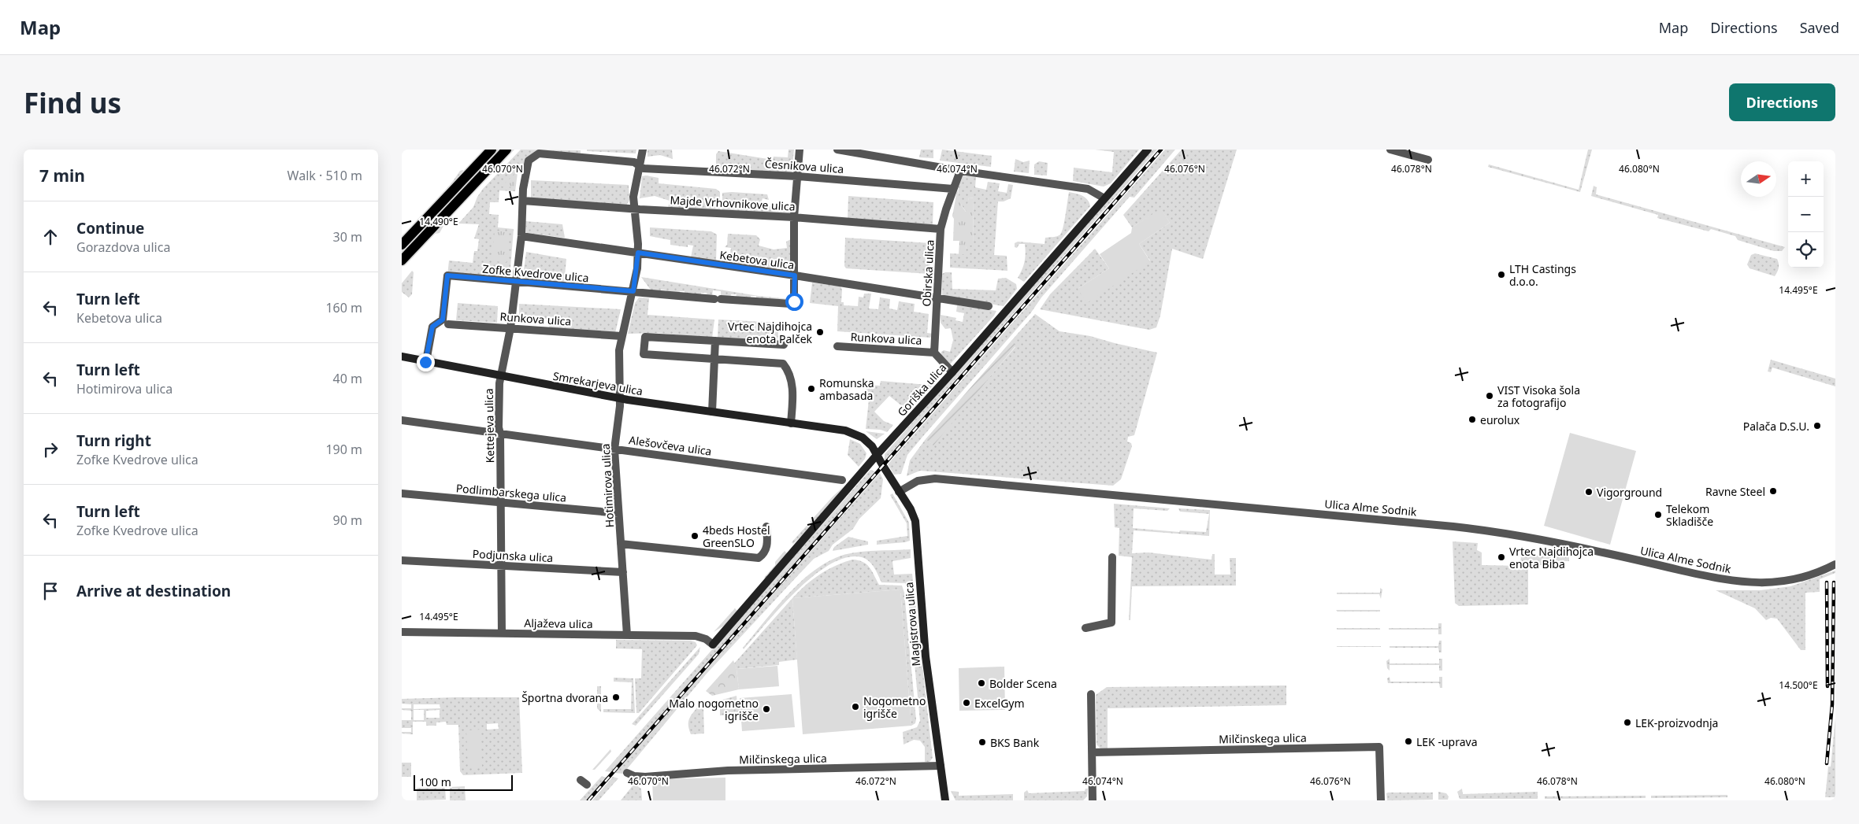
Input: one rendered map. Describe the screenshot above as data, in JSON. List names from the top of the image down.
{
  "streets": {
    "street": [
      "Česnikova ulica",
      "Majde Vrhovnikove ulica",
      "Kebetova ulica",
      "Zofke Kvedrove ulica",
      "Obirska ulica",
      "Runkova ulica",
      "Smrekarjeva ulica",
      "Goriška ulica",
      "Kettejeva ulica",
      "Alešovčeva ulica",
      "Hotimirova ulica",
      "Podlimbarskega ulica",
      "Ulica Alme Sodnik",
      "Podjunska ulica",
      "Aljaževa ulica",
      "Magistrova ulica",
      "Milčinskega ulica"
    ]
  },
  "crossings": [
    ["Česnikova ulica", "Obirska ulica"],
    ["Česnikova ulica", "Kettejeva ulica"],
    ["Česnikova ulica", "Hotimirova ulica"],
    ["Majde Vrhovnikove ulica", "Obirska ulica"],
    ["Majde Vrhovnikove ulica", "Kettejeva ulica"],
    ["Majde Vrhovnikove ulica", "Hotimirova ulica"],
    ["Kebetova ulica", "Zofke Kvedrove ulica"],
    ["Kebetova ulica", "Obirska ulica"],
    ["Kebetova ulica", "Kettejeva ulica"],
    ["Kebetova ulica", "Hotimirova ulica"],
    ["Zofke Kvedrove ulica", "Runkova ulica"],
    ["Zofke Kvedrove ulica", "Kettejeva ulica"],
    ["Zofke Kvedrove ulica", "Hotimirova ulica"],
    ["Obirska ulica", "Runkova ulica"],
    ["Runkova ulica", "Kettejeva ulica"],
    ["Runkova ulica", "Hotimirova ulica"],
    ["Smrekarjeva ulica", "Goriška ulica"],
    ["Smrekarjeva ulica", "Kettejeva ulica"],
    ["Smrekarjeva ulica", "Hotimirova ulica"],
    ["Smrekarjeva ulica", "Magistrova ulica"],
    ["Goriška ulica", "Aljaževa ulica"],
    ["Goriška ulica", "Magistrova ulica"],
    ["Kettejeva ulica", "Alešovčeva ulica"],
    ["Kettejeva ulica", "Podlimbarskega ulica"],
    ["Kettejeva ulica", "Podjunska ulica"],
    ["Kettejeva ulica", "Aljaževa ulica"],
    ["Alešovčeva ulica", "Hotimirova ulica"],
    ["Hotimirova ulica", "Podlimbarskega ulica"],
    ["Hotimirova ulica", "Podjunska ulica"],
    ["Hotimirova ulica", "Aljaževa ulica"],
    ["Ulica Alme Sodnik", "Magistrova ulica"],
    ["Magistrova ulica", "Milčinskega ulica"]
  ],
  "places": [
    "LTH Castings d.o.o.",
    "Vrtec Najdihojca enota Palček",
    "Romunska ambasada",
    "VIST Visoka šola za fotografijo",
    "eurolux",
    "Palača D.S.U.",
    "Ravne Steel",
    "Vigorground",
    "Telekom Skladišče",
    "4beds Hostel GreenSLO",
    "Vrtec Najdihojca enota Biba",
    "Bolder Scena",
    "Športna dvorana",
    "ExcelGym",
    "Nogometno igrišče",
    "Malo nogometno igrišče",
    "LEK-proizvodnja",
    "LEK -uprava",
    "BKS Bank"
  ],
  "scale_bar": "100 m",
  "north": "right",
  "page": {
    "header": "Map",
    "nav": ["Map", "Directions", "Saved"],
    "buttons": "Directions",
    "title": "Find us",
    "heading": ["7 min", "Walk · 510 m"],
    "map_buttons": ["+", "−"],
    "list": [
      ["Continue", "Gorazdova ulica", "30 m"],
      ["Turn left", "Kebetova ulica", "160 m"],
      ["Turn left", "Hotimirova ulica", "40 m"],
      ["Turn right", "Zofke Kvedrove ulica", "190 m"],
      ["Turn left", "Zofke Kvedrove ulica", "90 m"],
      "Arrive at destination"
    ],
    "scale": "100 m"
  },
  "coordinates": [
    "46.070°N",
    "46.072°N",
    "46.074°N",
    "46.076°N",
    "46.080°N",
    "46.078°N",
    "14.490°E",
    "14.495°E",
    "14.500°E"
  ]
}
